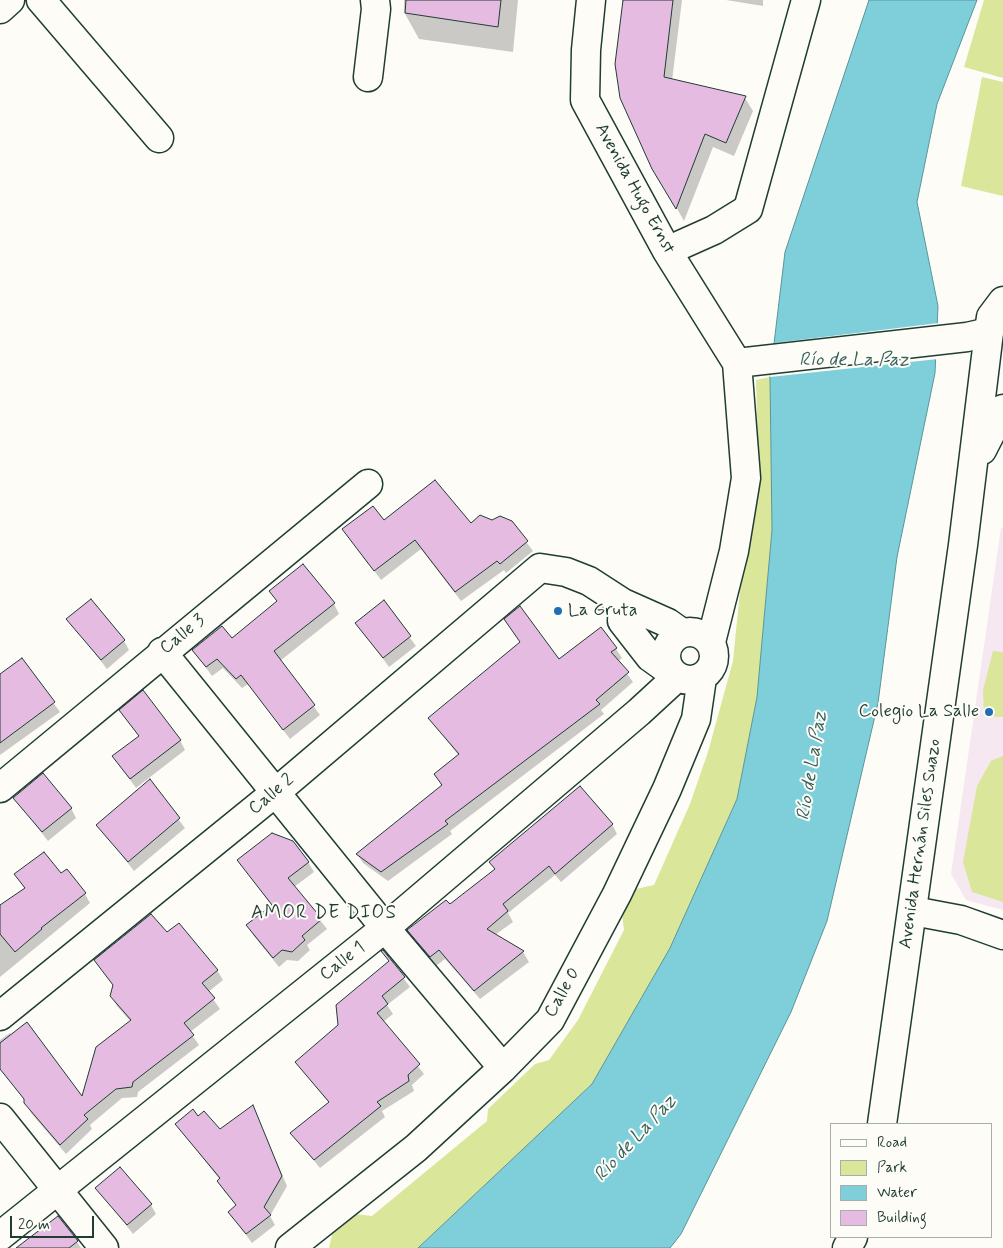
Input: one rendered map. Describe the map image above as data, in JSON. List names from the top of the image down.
{
  "streets": {
    "street": [
      "Avenida Hugo Ernst",
      "Calle 3",
      "Calle 2",
      "Avenida Hernán Siles Suazo",
      "Calle 1",
      "Calle 0"
    ]
  },
  "crossings": [
    ["Calle 1", "Calle 0"]
  ],
  "districts": ["AMOR DE DIOS"],
  "water": ["Río de La Paz"],
  "places": ["La Gruta", "Colegio La Salle"],
  "legend": [
    "Road",
    "Park",
    "Water",
    "Building"
  ],
  "scale_bar": "20 m"
}
